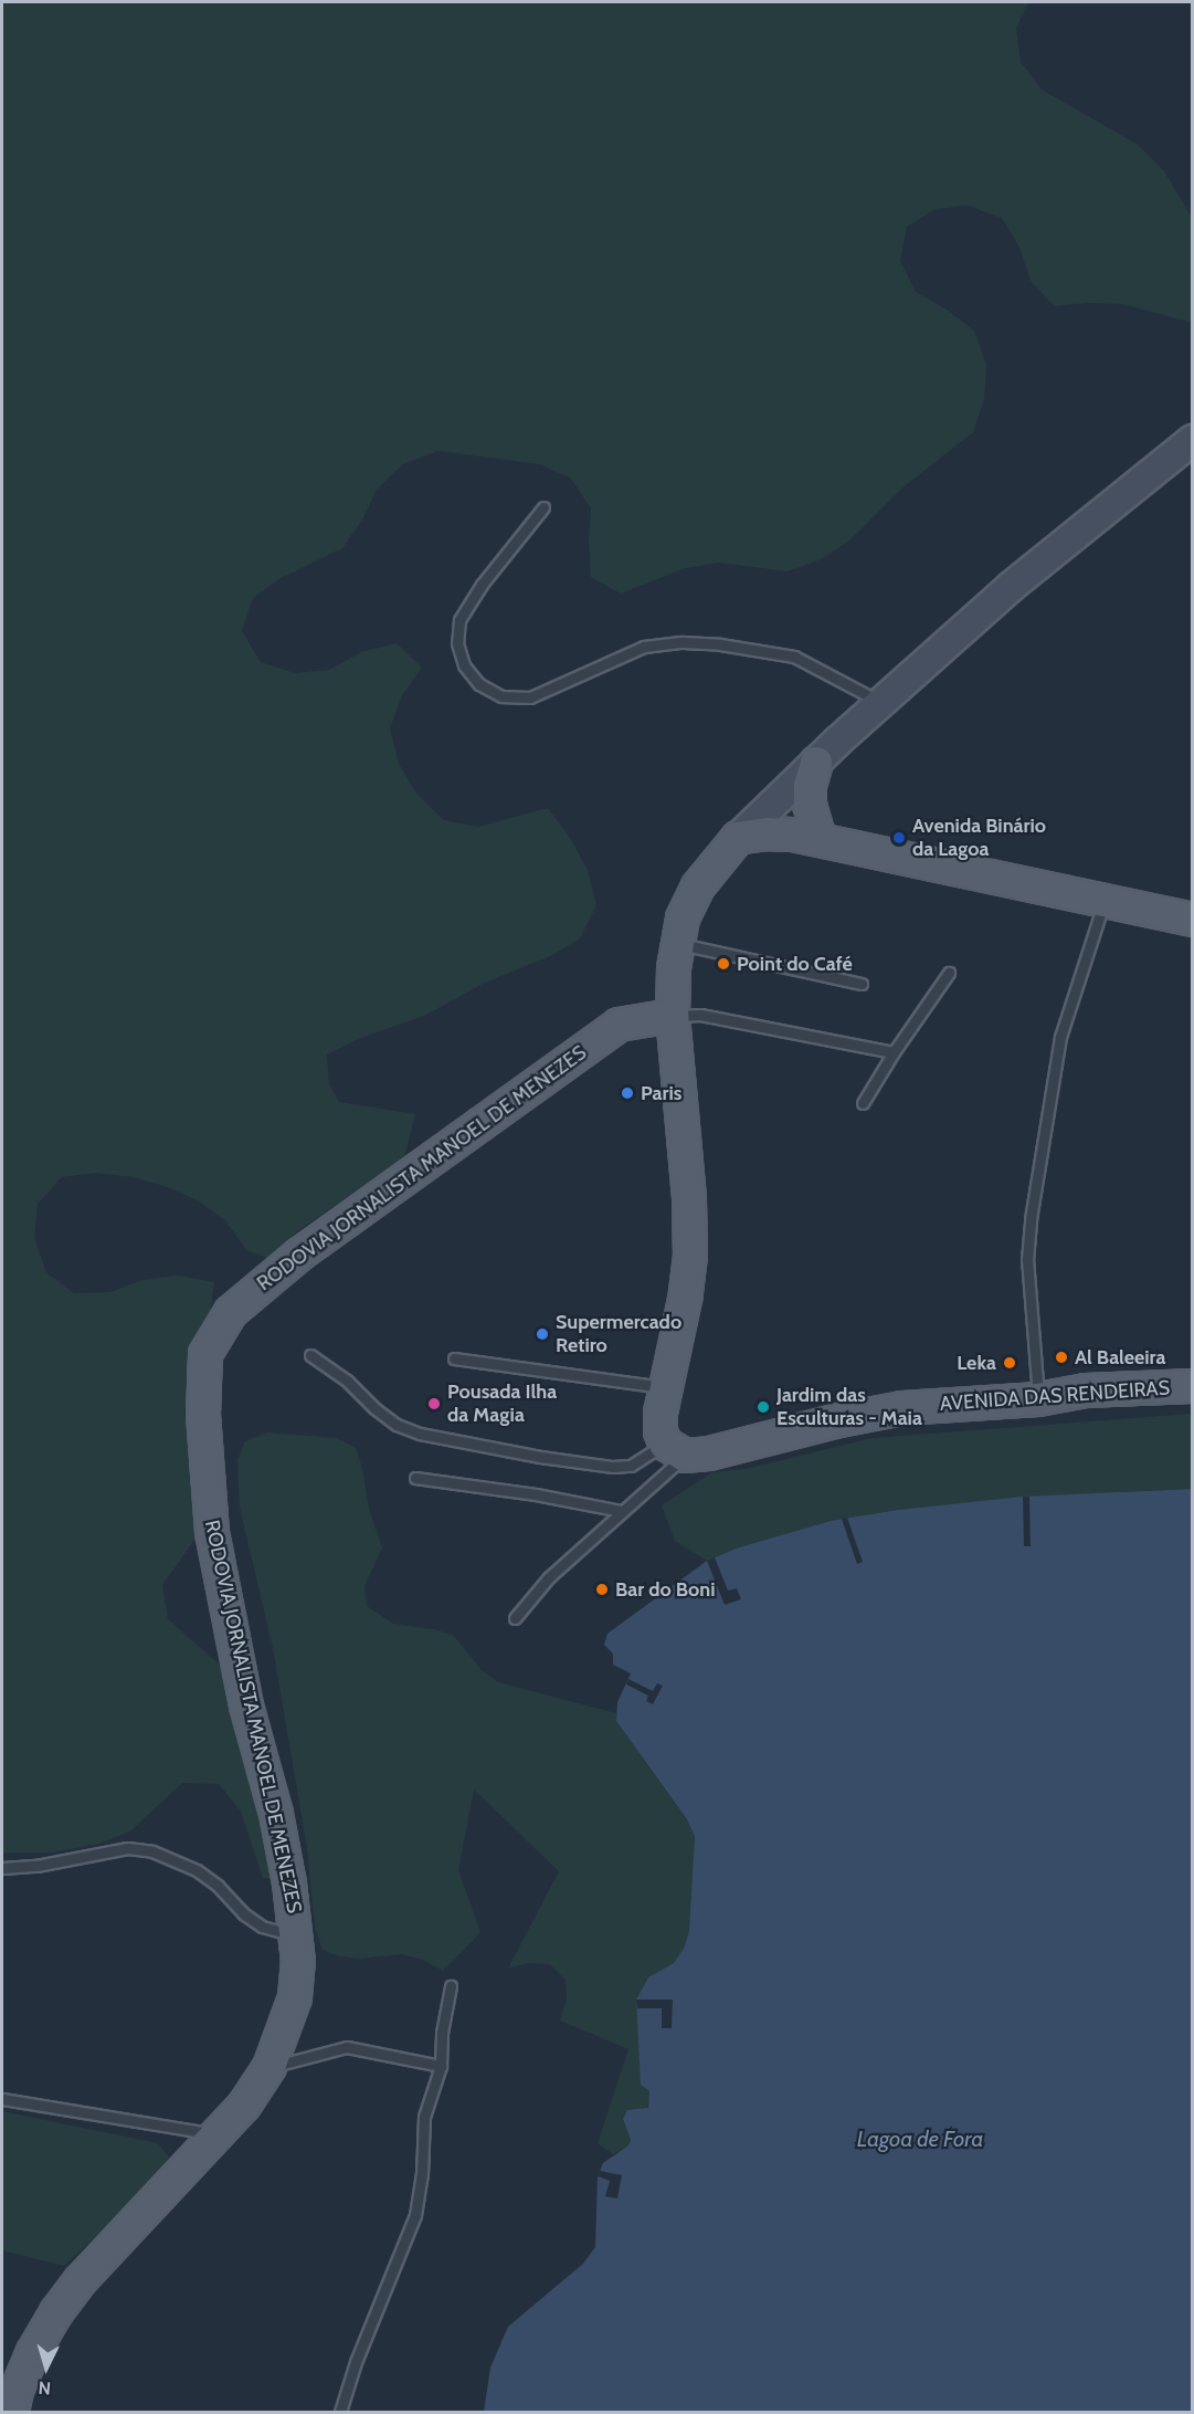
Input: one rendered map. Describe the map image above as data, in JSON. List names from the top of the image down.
{
  "streets": {
    "main road": ["RODOVIA JORNALISTA MANOEL DE MENEZES", "AVENIDA DAS RENDEIRAS"]
  },
  "water": ["Lagoa de Fora"],
  "places": [
    "Avenida Binário da Lagoa",
    "Point do Café",
    "Paris",
    "Supermercado Retiro",
    "Al Baleeira",
    "Leka",
    "Pousada Ilha da Magia",
    "Jardim das Esculturas - Maia",
    "Bar do Boni"
  ],
  "north": "bottom"
}
